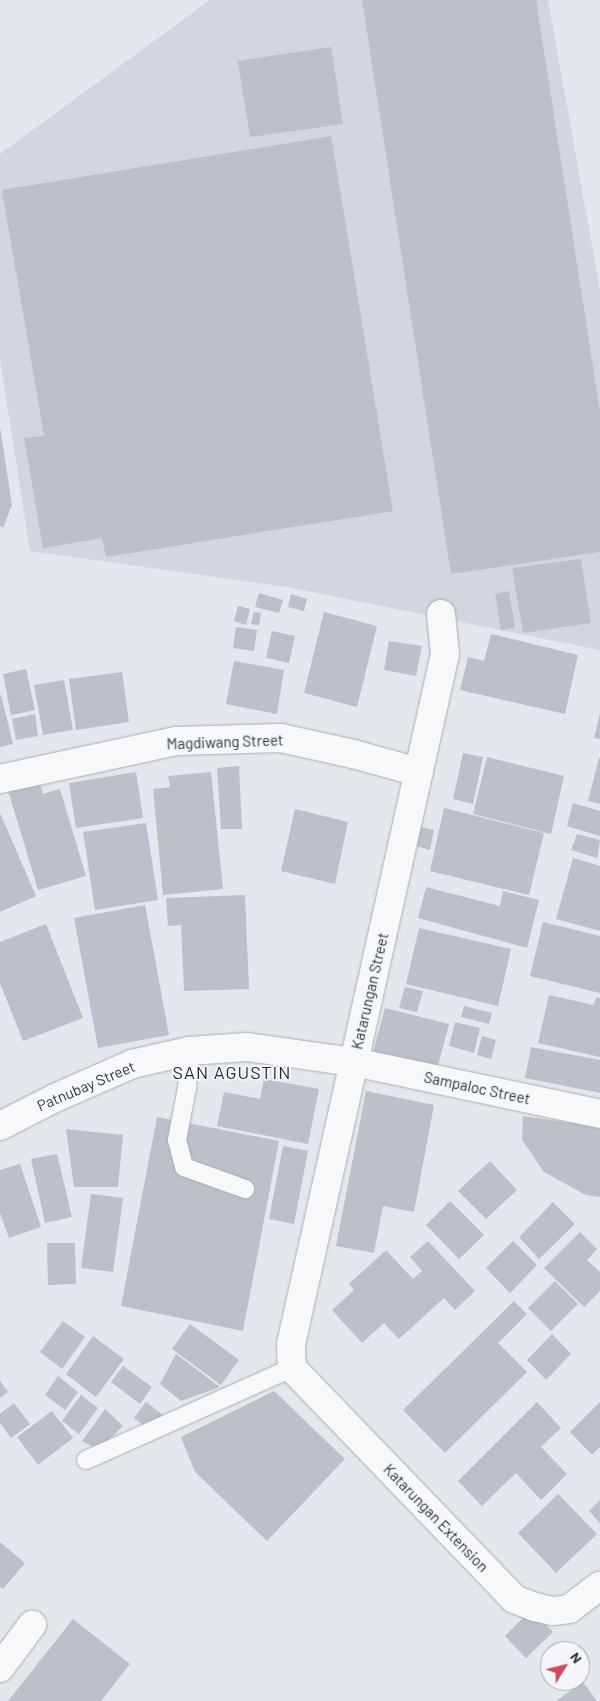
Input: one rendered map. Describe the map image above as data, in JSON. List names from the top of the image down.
{
  "streets": {
    "street": [
      "Magdiwang Street",
      "Katarungan Street",
      "Patnubay Street",
      "Sampaloc Street",
      "Katarungan Extension"
    ]
  },
  "crossings": [
    ["Magdiwang Street", "Katarungan Street"],
    ["Katarungan Street", "Patnubay Street"],
    ["Katarungan Street", "Sampaloc Street"],
    ["Katarungan Street", "Katarungan Extension"],
    ["Patnubay Street", "Sampaloc Street"]
  ],
  "districts": ["SAN AGUSTIN"],
  "north": "top right"
}
